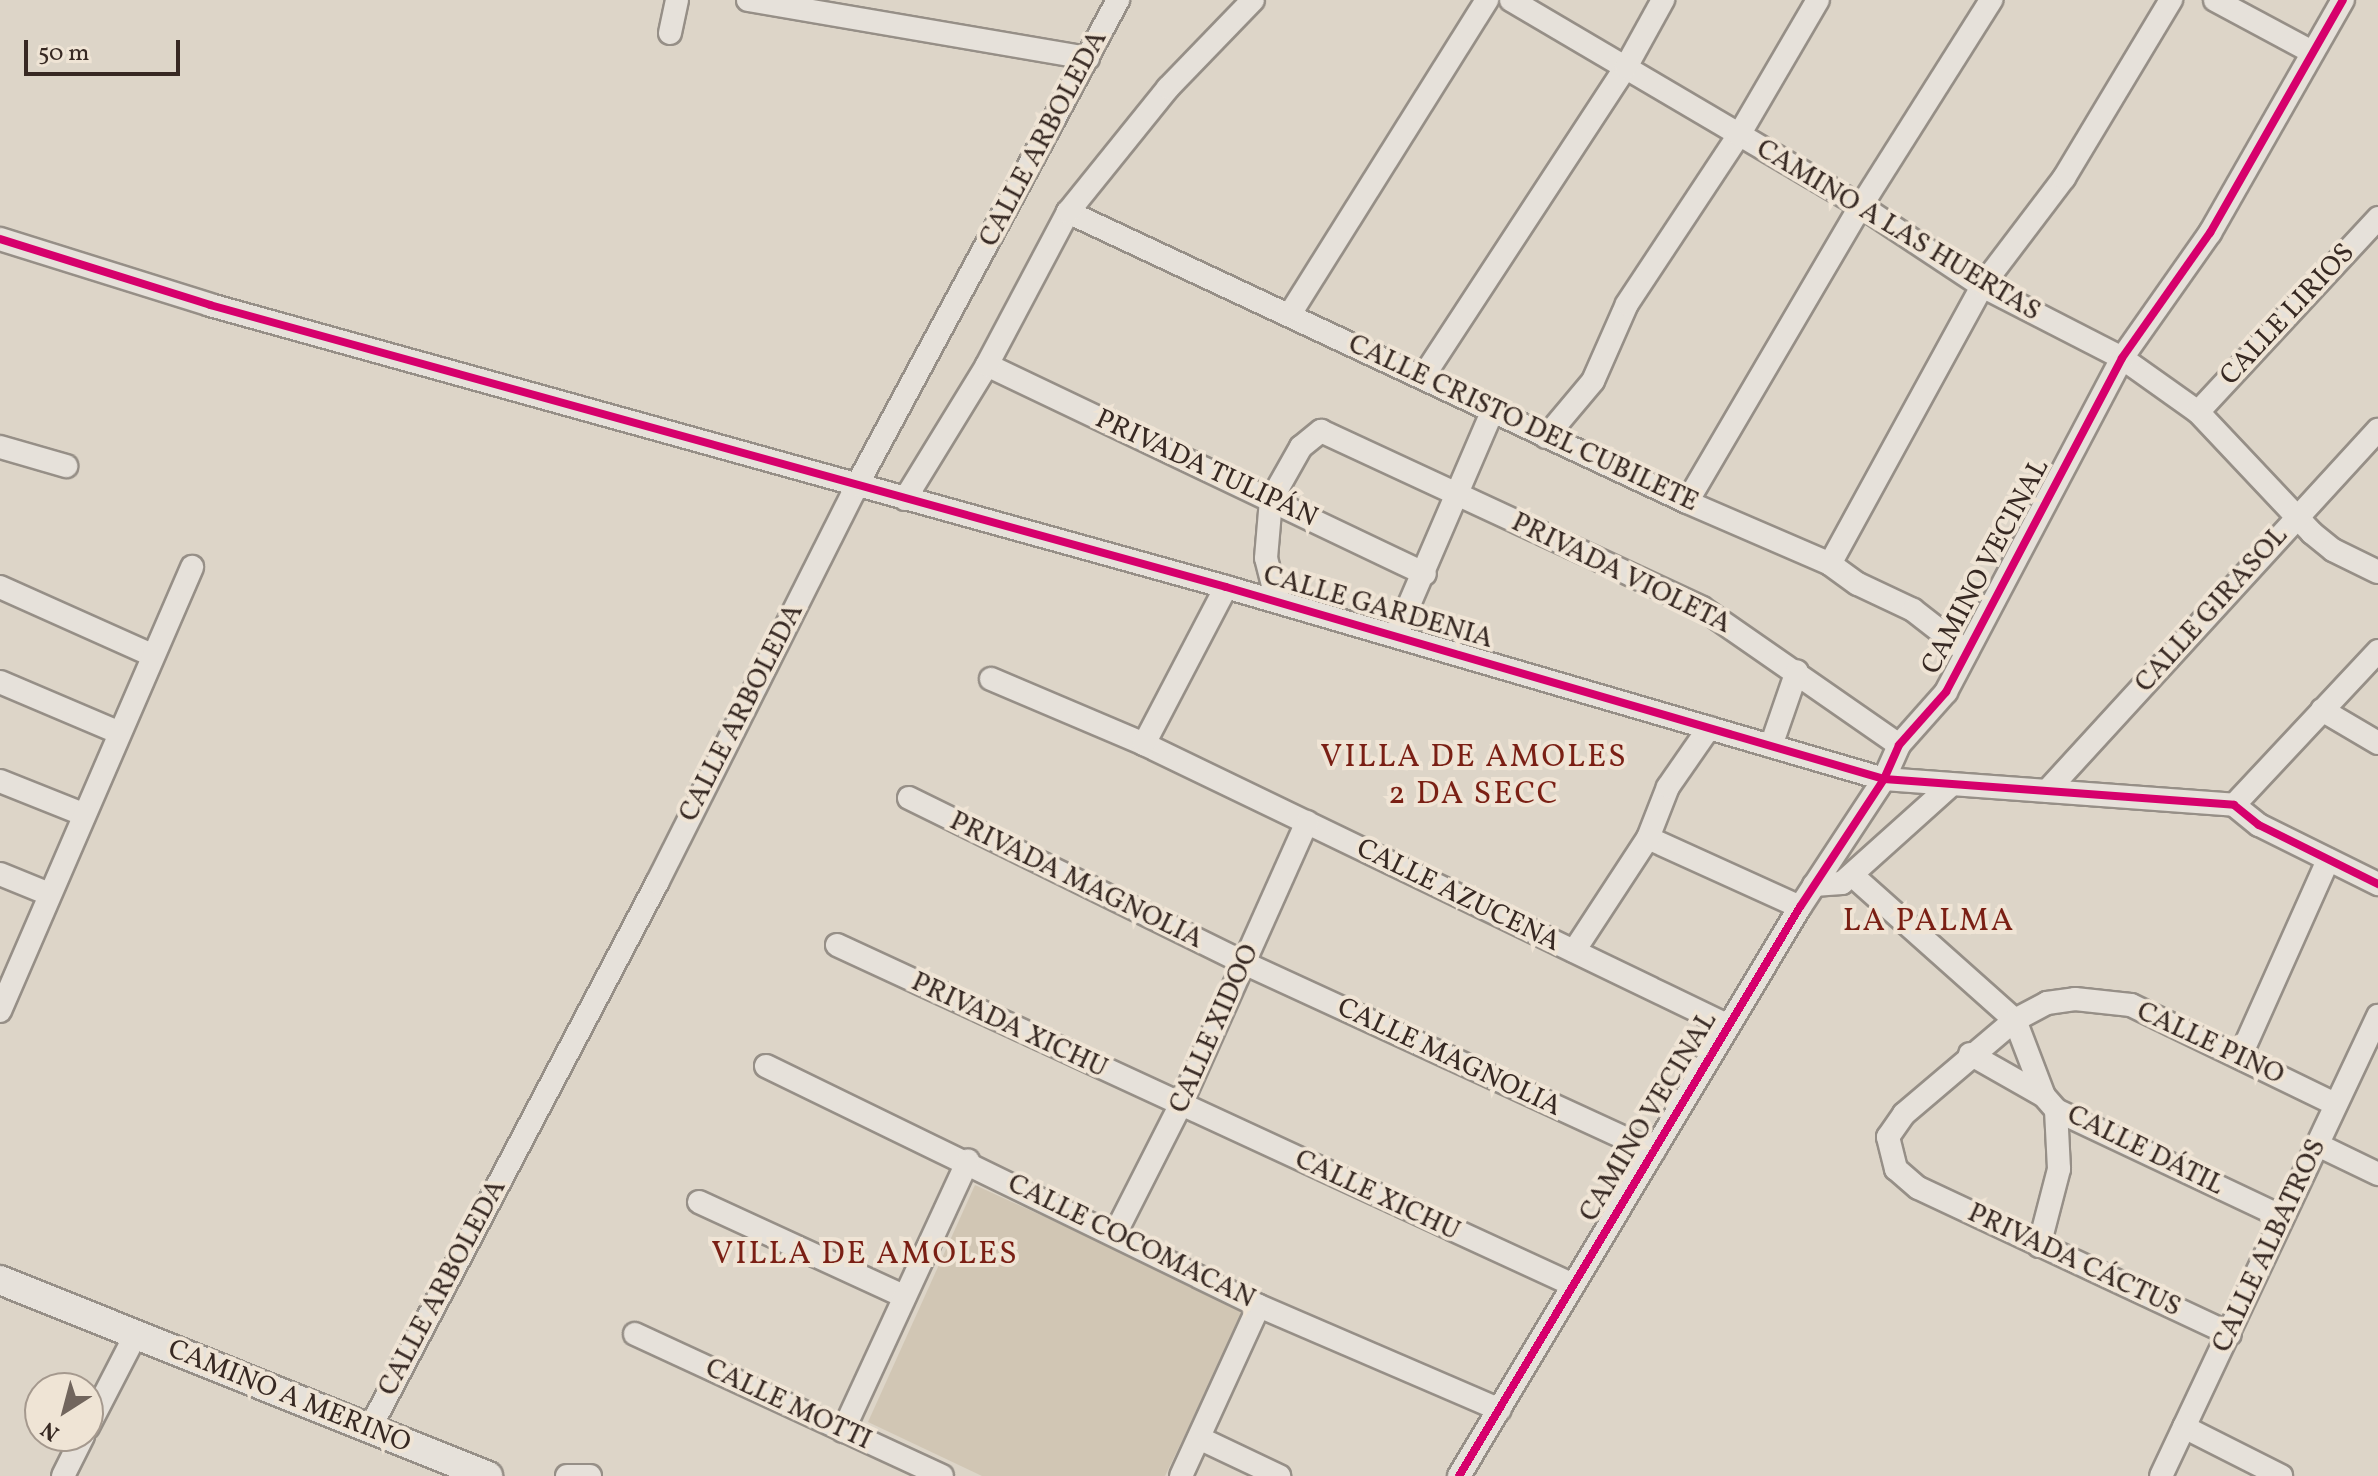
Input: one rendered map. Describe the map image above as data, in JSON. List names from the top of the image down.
{
  "streets": {
    "street": [
      "CALLE ARBOLEDA",
      "CAMINO A LAS HUERTAS",
      "CALLE LIRIOS",
      "CALLE CRISTO DEL CUBILETE",
      "PRIVADA TULIPÁN",
      "CAMINO VECINAL",
      "PRIVADA VIOLETA",
      "CALLE GARDENIA",
      "CALLE GIRASOL",
      "PRIVADA MAGNOLIA",
      "CALLE AZUCENA",
      "PRIVADA XICHU",
      "CALLE XIDOO",
      "CALLE PINO",
      "CALLE MAGNOLIA",
      "CALLE DÁTIL",
      "CALLE XICHU",
      "CALLE COCOMACAN",
      "CALLE ALBATROS",
      "PRIVADA CÁCTUS",
      "CAMINO A MERINO",
      "CALLE MOTTI"
    ]
  },
  "crossings": [
    ["CALLE ARBOLEDA", "CALLE GARDENIA"],
    ["CALLE ARBOLEDA", "CAMINO A MERINO"],
    ["CAMINO A LAS HUERTAS", "CALLE LIRIOS"],
    ["CAMINO A LAS HUERTAS", "CAMINO VECINAL"],
    ["CAMINO A LAS HUERTAS", "CALLE GIRASOL"],
    ["CALLE CRISTO DEL CUBILETE", "CAMINO VECINAL"],
    ["PRIVADA TULIPÁN", "PRIVADA VIOLETA"],
    ["CAMINO VECINAL", "PRIVADA VIOLETA"],
    ["CAMINO VECINAL", "CALLE GARDENIA"],
    ["CAMINO VECINAL", "CALLE AZUCENA"],
    ["CAMINO VECINAL", "CALLE MAGNOLIA"],
    ["CAMINO VECINAL", "CALLE XICHU"],
    ["CAMINO VECINAL", "CALLE COCOMACAN"],
    ["CALLE GARDENIA", "CALLE GIRASOL"],
    ["PRIVADA MAGNOLIA", "CALLE XIDOO"],
    ["PRIVADA MAGNOLIA", "CALLE MAGNOLIA"],
    ["CALLE AZUCENA", "CALLE XIDOO"],
    ["PRIVADA XICHU", "CALLE XIDOO"],
    ["PRIVADA XICHU", "CALLE XICHU"],
    ["CALLE XIDOO", "CALLE MAGNOLIA"],
    ["CALLE XIDOO", "CALLE XICHU"],
    ["CALLE XIDOO", "CALLE COCOMACAN"],
    ["CALLE PINO", "CALLE DÁTIL"],
    ["CALLE PINO", "CALLE ALBATROS"],
    ["CALLE PINO", "PRIVADA CÁCTUS"],
    ["CALLE DÁTIL", "CALLE ALBATROS"],
    ["CALLE ALBATROS", "PRIVADA CÁCTUS"]
  ],
  "districts": ["VILLA DE AMOLES 2 DA SECC", "LA PALMA", "VILLA DE AMOLES"],
  "scale_bar": "50 m",
  "north": "bottom left"
}
